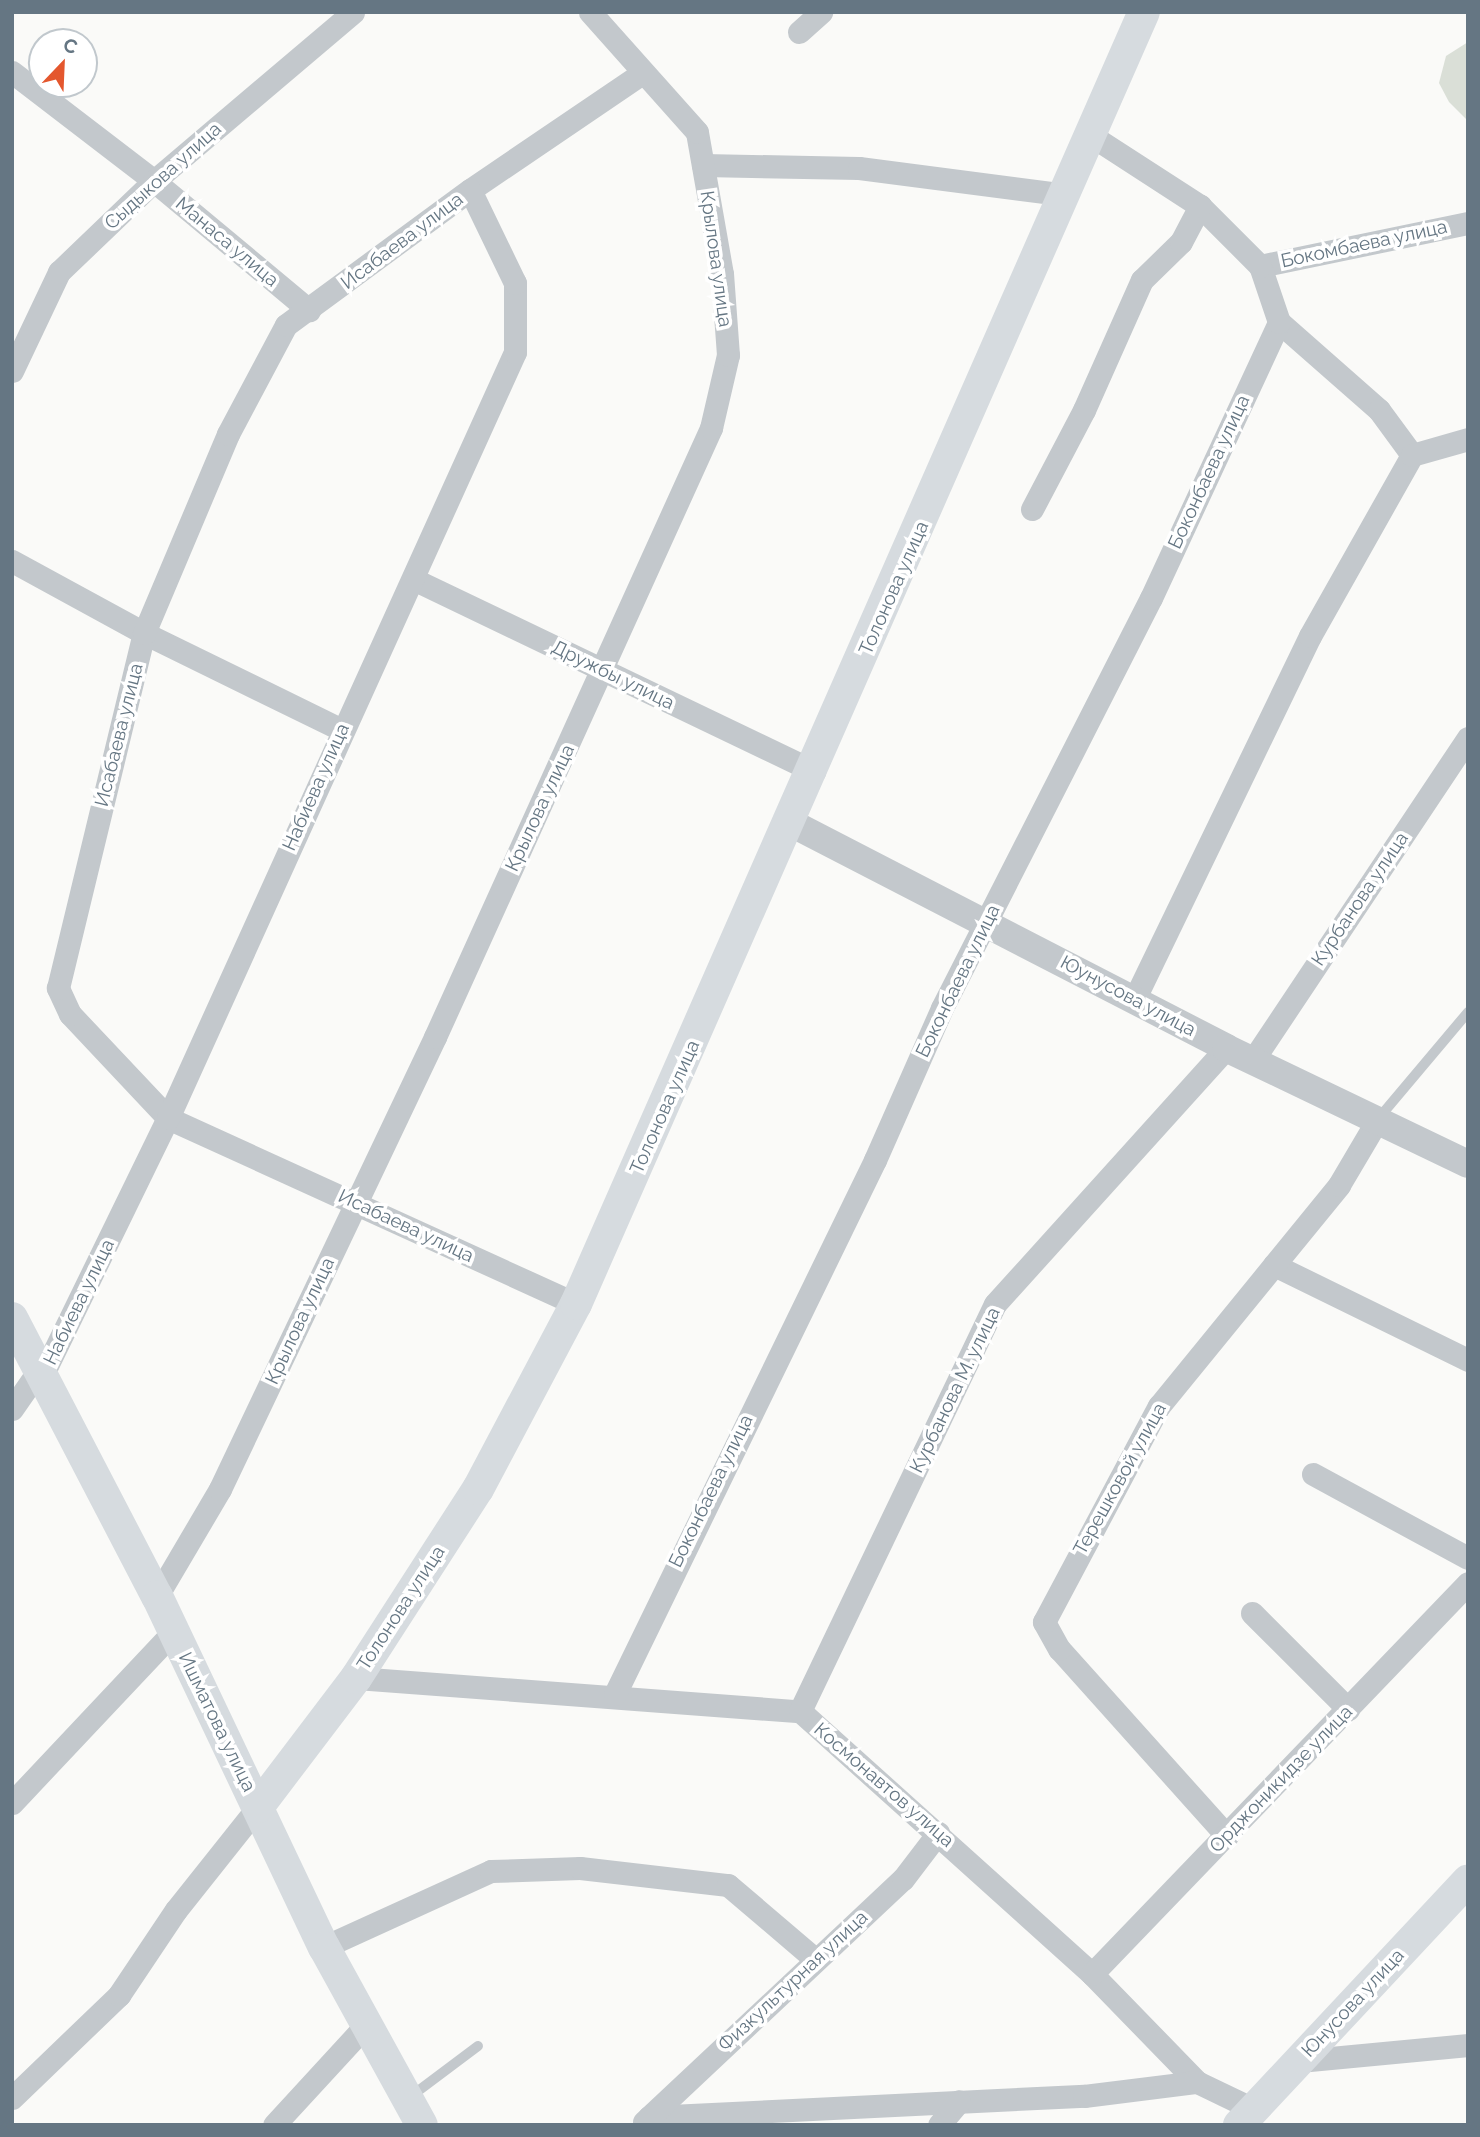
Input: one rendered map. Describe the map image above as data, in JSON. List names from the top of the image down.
{
  "streets": {
    "main road": ["Толонова улица", "Ишматова улица", "Юнусова улица"],
    "street": [
      "Сыдыкова улица",
      "Исабаева улица",
      "Манаса улица",
      "Бокомбаева улица",
      "Крылова улица",
      "Боконбаева улица",
      "Дружбы улица",
      "Набиева улица",
      "Курбанова улица",
      "Юунусова улица",
      "Курбанова М. улица",
      "Терешковой улица",
      "Орджоникидзе улица",
      "Космонавтов улица",
      "Физкультурная улица"
    ]
  },
  "crossings": [
    ["Сыдыкова улица", "Манаса улица"],
    ["Исабаева улица", "Манаса улица"],
    ["Исабаева улица", "Крылова улица"],
    ["Исабаева улица", "Толонова улица"],
    ["Исабаева улица", "Набиева улица"],
    ["Крылова улица", "Дружбы улица"],
    ["Крылова улица", "Ишматова улица"],
    ["Боконбаева улица", "Юунусова улица"],
    ["Боконбаева улица", "Космонавтов улица"],
    ["Толонова улица", "Дружбы улица"],
    ["Толонова улица", "Юунусова улица"],
    ["Толонова улица", "Ишматова улица"],
    ["Толонова улица", "Космонавтов улица"],
    ["Дружбы улица", "Набиева улица"],
    ["Набиева улица", "Ишматова улица"],
    ["Курбанова улица", "Юунусова улица"],
    ["Юунусова улица", "Курбанова М. улица"],
    ["Юунусова улица", "Терешковой улица"],
    ["Курбанова М. улица", "Космонавтов улица"],
    ["Терешковой улица", "Орджоникидзе улица"],
    ["Орджоникидзе улица", "Космонавтов улица"],
    ["Космонавтов улица", "Физкультурная улица"],
    ["Космонавтов улица", "Юнусова улица"]
  ],
  "north": "top right"
}
